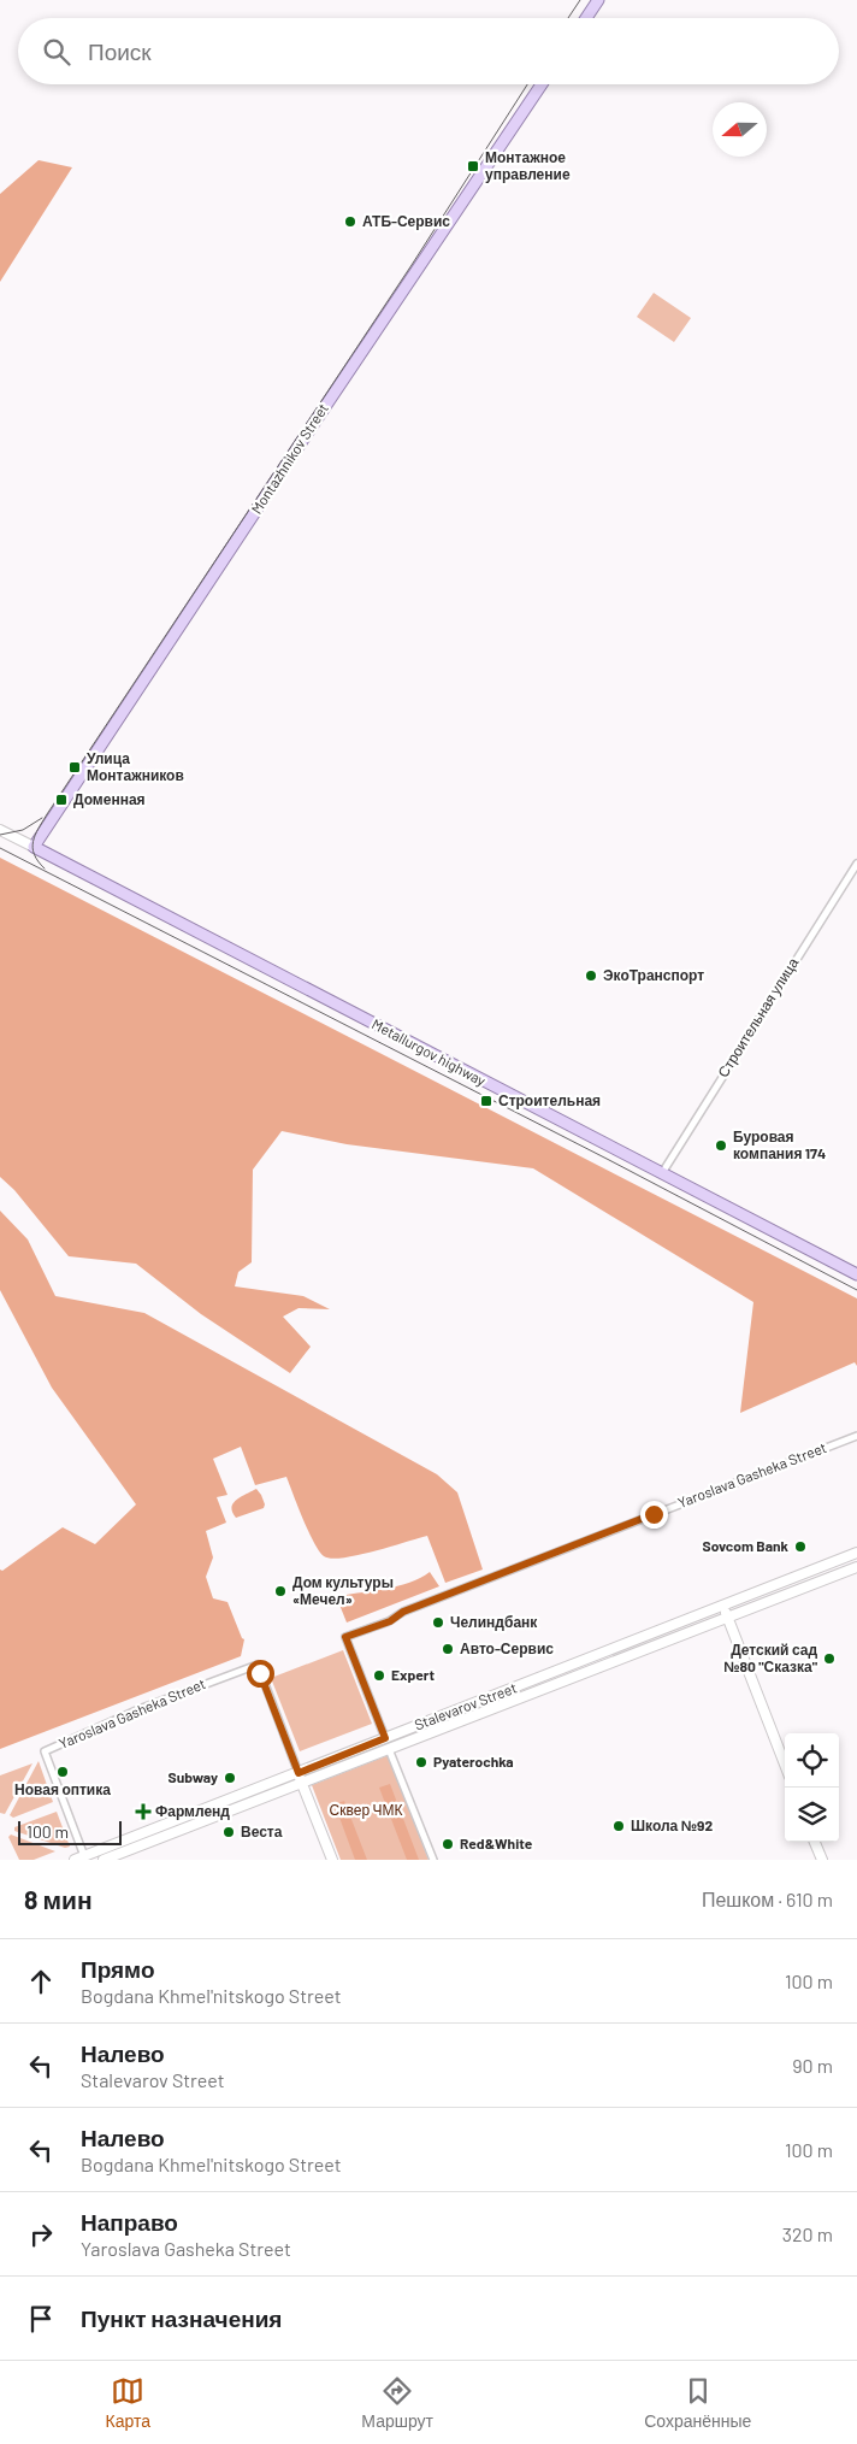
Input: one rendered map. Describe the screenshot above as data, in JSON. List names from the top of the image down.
{
  "streets": {
    "main road": ["Montazhnikov Street", "Metallurgov highway", "Stalevarov Street"],
    "street": ["Строительная улица", "Yaroslava Gasheka Street"]
  },
  "crossings": [
    ["Montazhnikov Street", "Metallurgov highway"],
    ["Строительная улица", "Metallurgov highway"],
    ["Yaroslava Gasheka Street", "Stalevarov Street"]
  ],
  "parks": ["Сквер ЧМК"],
  "places": {
    "transit": [
      "Монтажное управление",
      "Улица Монтажников",
      "Доменная",
      "Строительная"
    ],
    "other": [
      "АТБ-Сервис",
      "ЭкоТранспорт",
      "Буровая компания 174",
      "Sovcom Bank",
      "Дом культуры «Мечел»",
      "Челиндбанк",
      "Авто-Сервис",
      "Детский сад №80 \"Сказка\"",
      "Expert",
      "Pyaterochka",
      "Новая оптика",
      "Subway",
      "Школа №92",
      "Веста",
      "Red&White"
    ],
    "health": ["Фармленд"]
  },
  "scale_bar": "100 m",
  "north": "left",
  "page": {
    "search": "Поиск",
    "scale": "100 m",
    "heading": ["8 мин", "Пешком · 610 m"],
    "list": [
      ["Прямо", "Bogdana Khmel'nitskogo Street", "100 m"],
      ["Налево", "Stalevarov Street", "90 m"],
      ["Налево", "Bogdana Khmel'nitskogo Street", "100 m"],
      ["Направо", "Yaroslava Gasheka Street", "320 m"],
      "Пункт назначения"
    ],
    "nav": ["Карта", "Маршрут", "Сохранённые"]
  }
}
